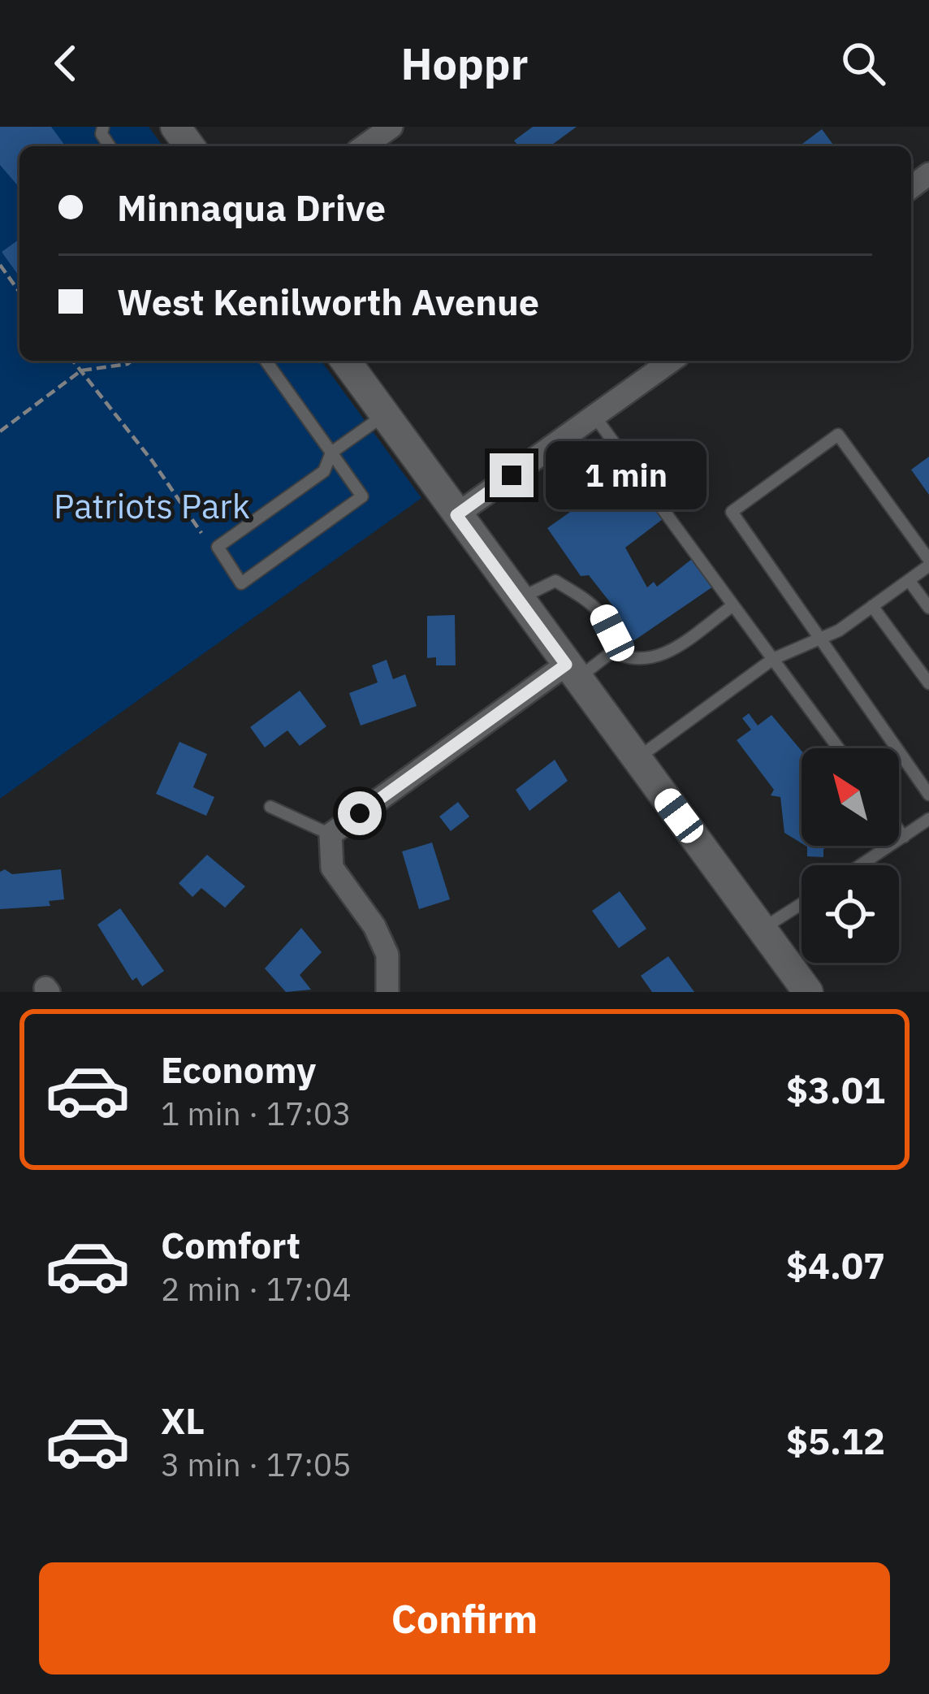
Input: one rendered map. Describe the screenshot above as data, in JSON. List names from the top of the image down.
{
  "parks": ["Patriots Park"],
  "north": "top left",
  "page": {
    "header": "Hoppr",
    "banner": ["Minnaqua Drive", "West Kenilworth Avenue"],
    "bubble": "1 min",
    "list": [
      {
        "name": "Economy",
        "note": "1 min · 17:03",
        "value": "$3.01"
      },
      {
        "name": "Comfort",
        "note": "2 min · 17:04",
        "value": "$4.07"
      },
      {
        "name": "XL",
        "note": "3 min · 17:05",
        "value": "$5.12"
      }
    ],
    "buttons": "Confirm"
  }
}
